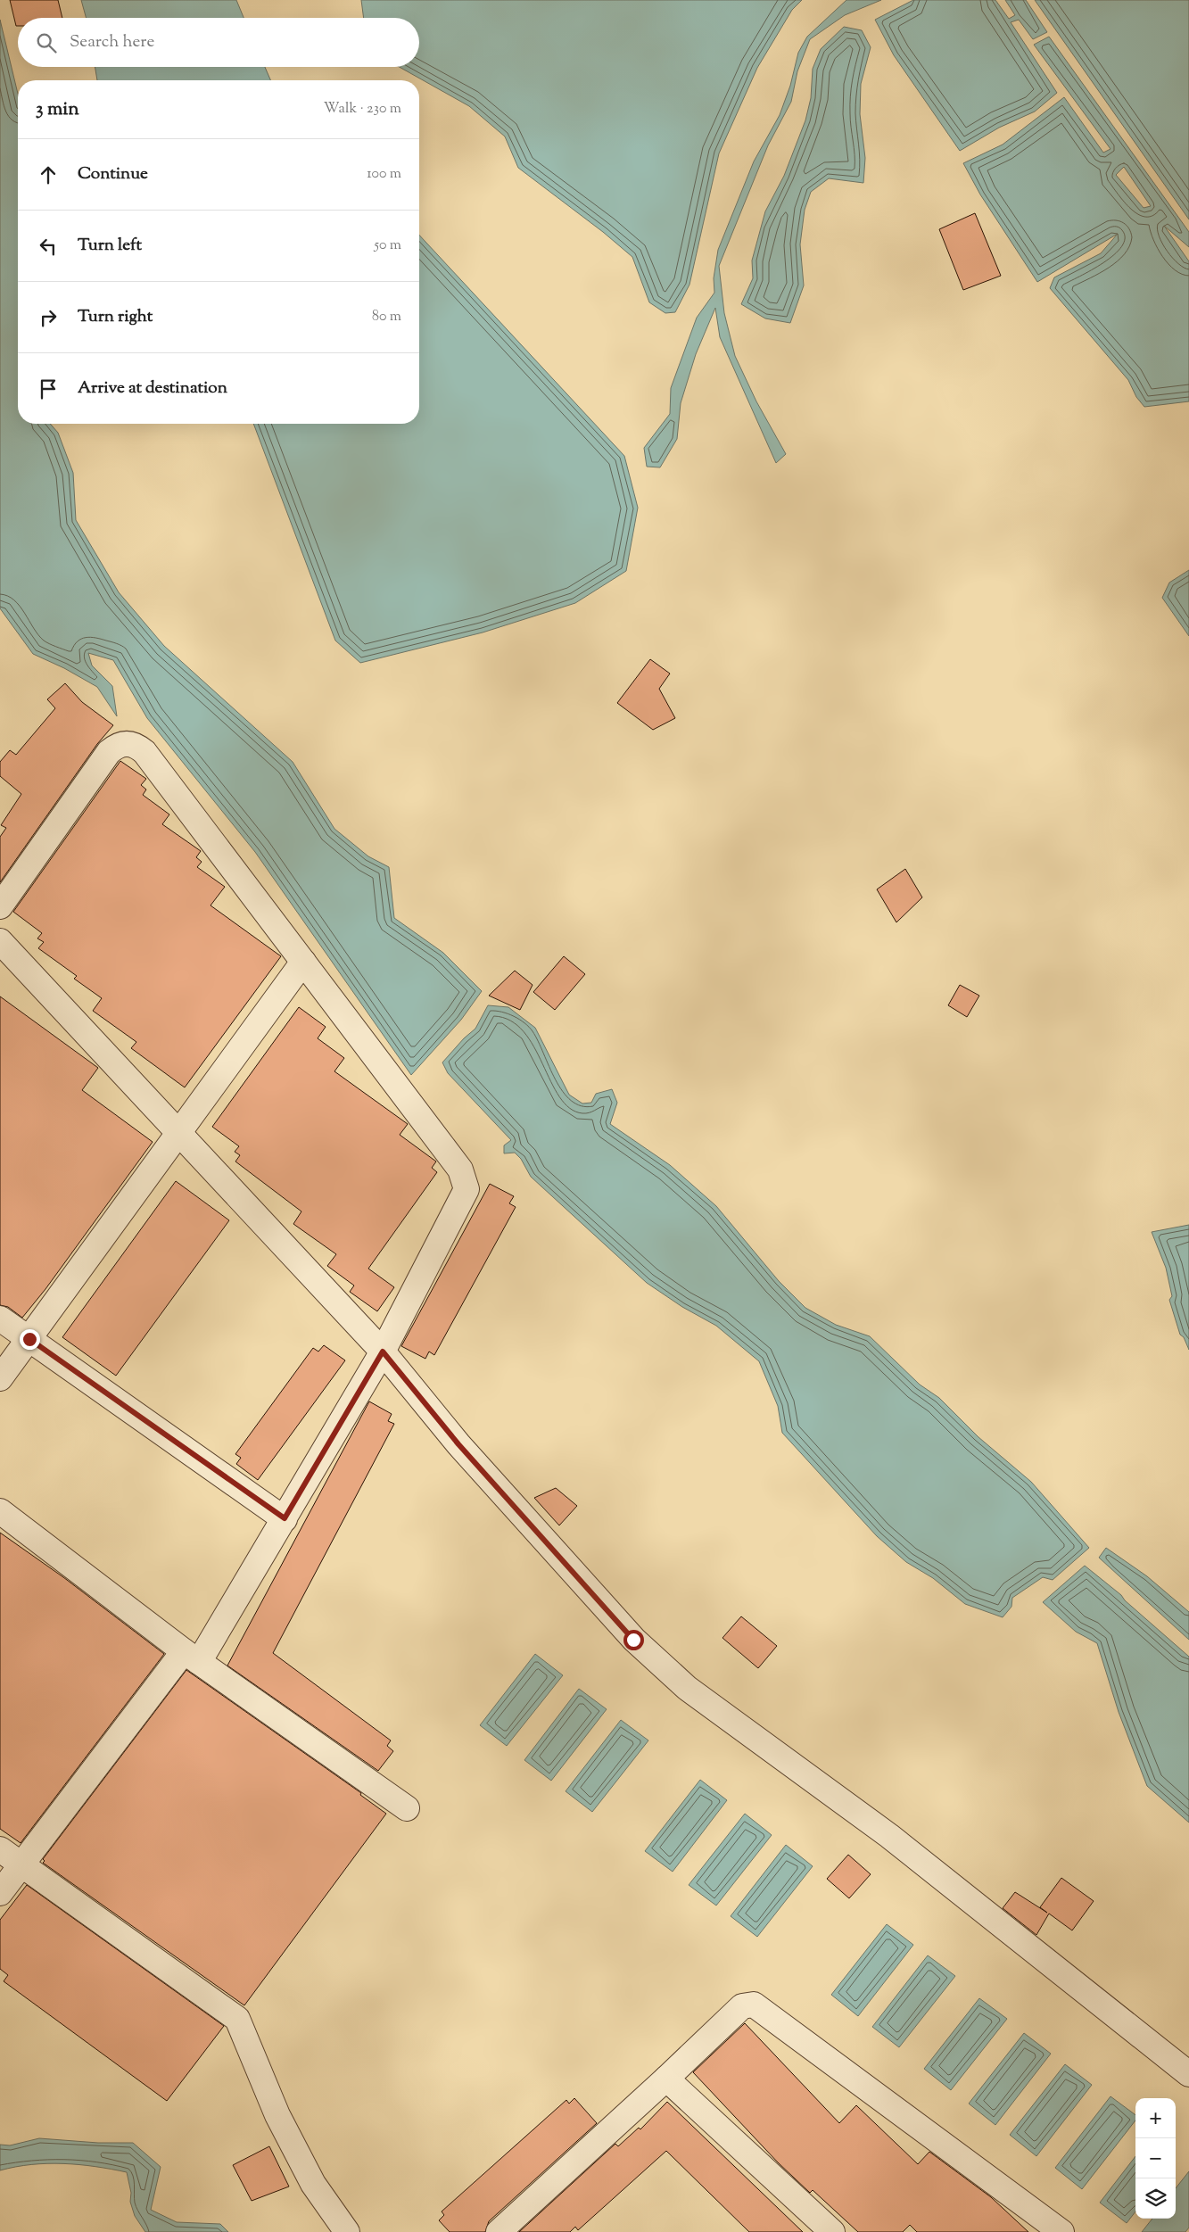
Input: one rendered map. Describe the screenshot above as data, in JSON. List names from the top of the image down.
{
  "page": {
    "search": "Search here",
    "heading": ["3 min", "Walk · 230 m"],
    "list": [
      ["Continue", "100 m"],
      ["Turn left", "50 m"],
      ["Turn right", "80 m"],
      "Arrive at destination"
    ],
    "map_buttons": ["+", "−"]
  }
}
